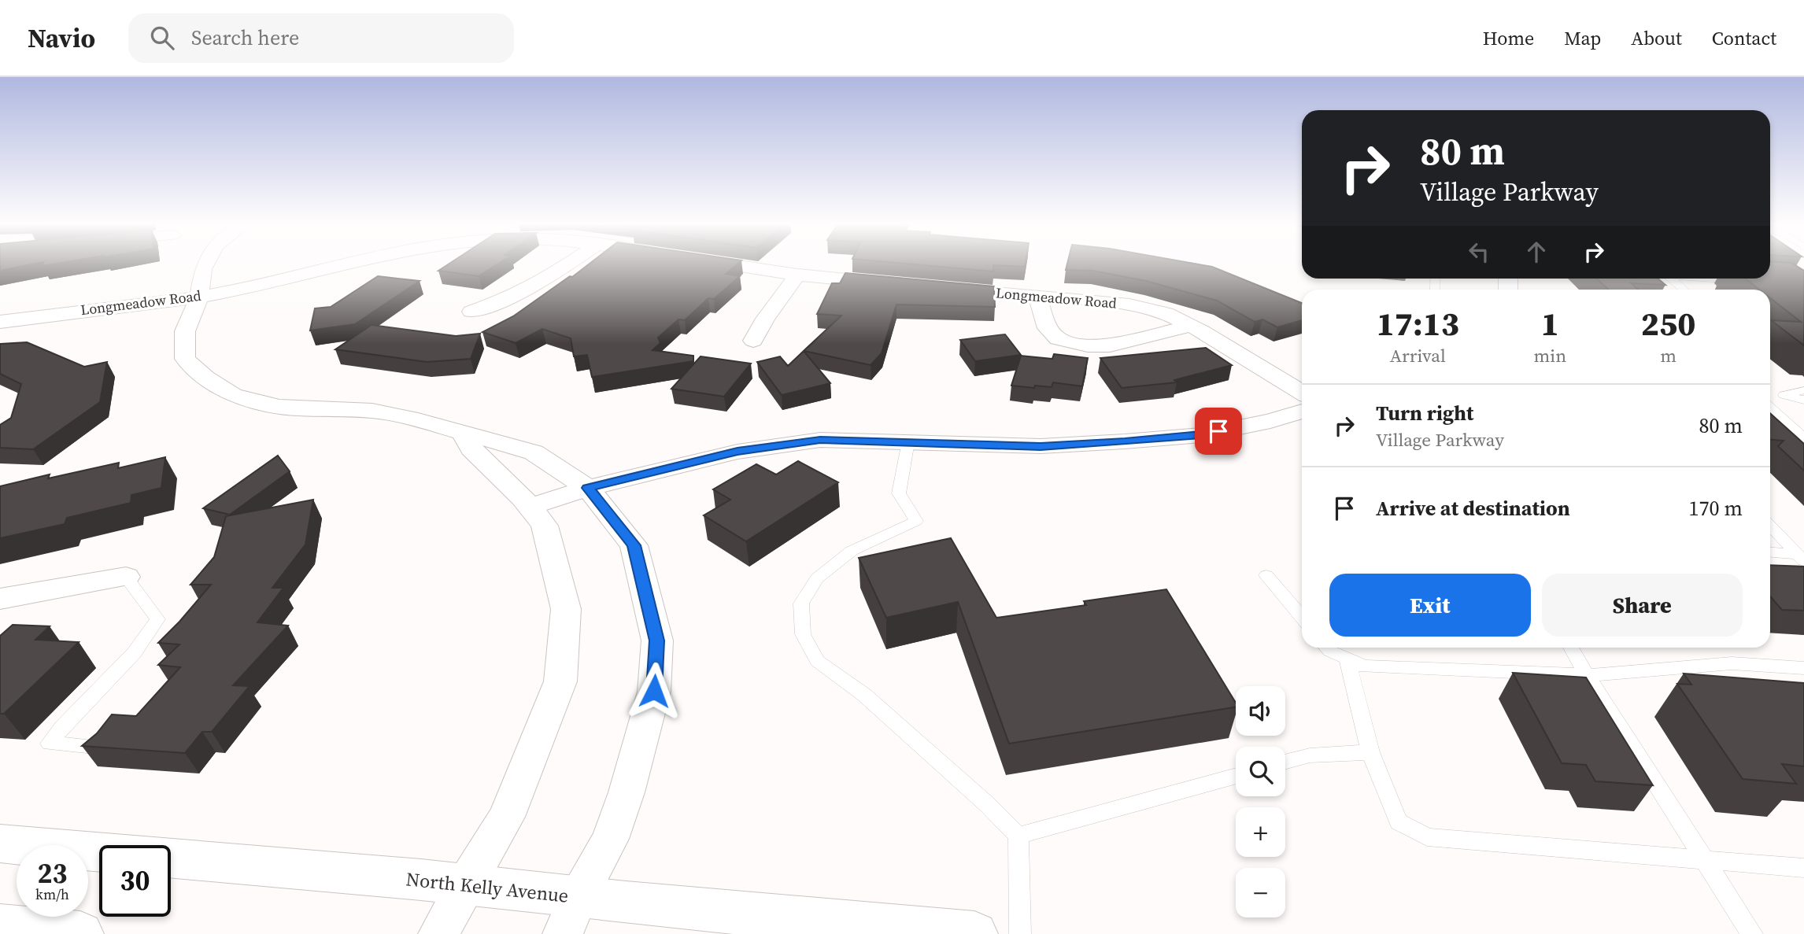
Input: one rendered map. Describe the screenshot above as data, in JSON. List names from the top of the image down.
{
  "streets": {
    "street": ["Longmeadow Road", "North Kelly Avenue"]
  },
  "page": {
    "header": "Navio",
    "search": "Search here",
    "nav": [
      "Home",
      "Map",
      "About",
      "Contact"
    ],
    "turn": ["80 m", "Village Parkway"],
    "eta": [
      "17:13",
      "Arrival",
      "1",
      "min",
      "250",
      "m"
    ],
    "list": [
      {
        "name": "Turn right",
        "note": "Village Parkway",
        "value": "80 m"
      },
      {
        "name": "Arrive at destination",
        "value": "170 m"
      }
    ],
    "buttons": ["Exit", "Share"],
    "map_buttons": ["+", "−"],
    "speed": "23 km/h",
    "limit": "30"
  }
}
